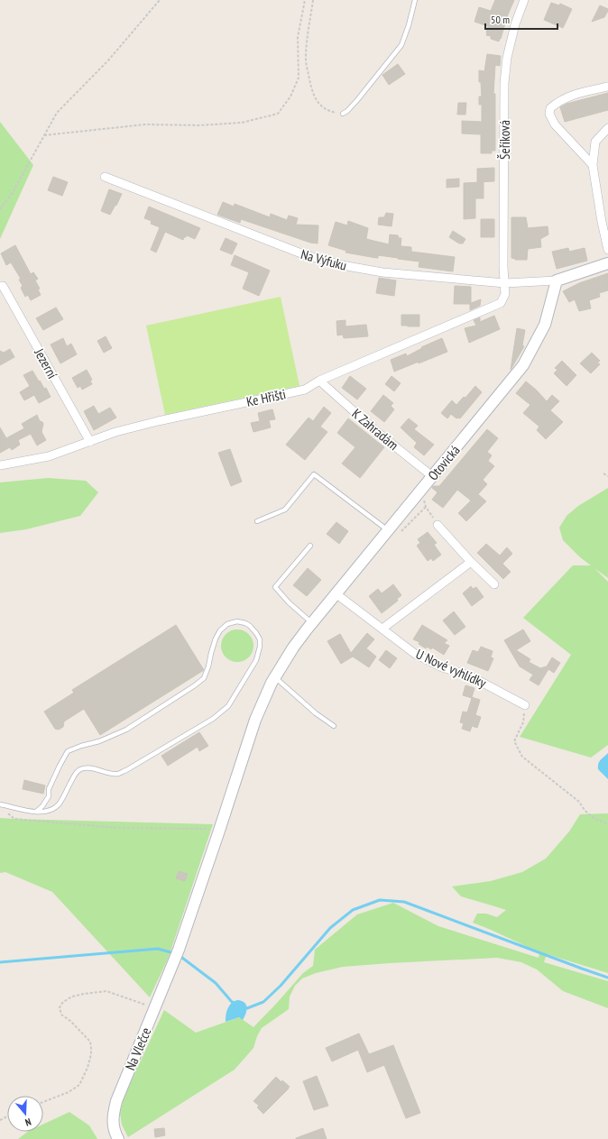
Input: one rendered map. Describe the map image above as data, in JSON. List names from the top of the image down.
{
  "streets": {
    "street": [
      "Šeříková",
      "Na Výfuku",
      "Jezerní",
      "Ke Hřišti",
      "K Zahradám",
      "Otovická",
      "U Nové vyhlídky",
      "Na Vlečce"
    ]
  },
  "crossings": [
    ["Šeříková", "Na Výfuku"],
    ["Šeříková", "Ke Hřišti"],
    ["Na Výfuku", "Ke Hřišti"],
    ["Na Výfuku", "Otovická"],
    ["Jezerní", "Ke Hřišti"],
    ["Ke Hřišti", "K Zahradám"],
    ["K Zahradám", "Otovická"],
    ["Otovická", "U Nové vyhlídky"],
    ["Otovická", "Na Vlečce"]
  ],
  "scale_bar": "50 m",
  "north": "bottom"
}
